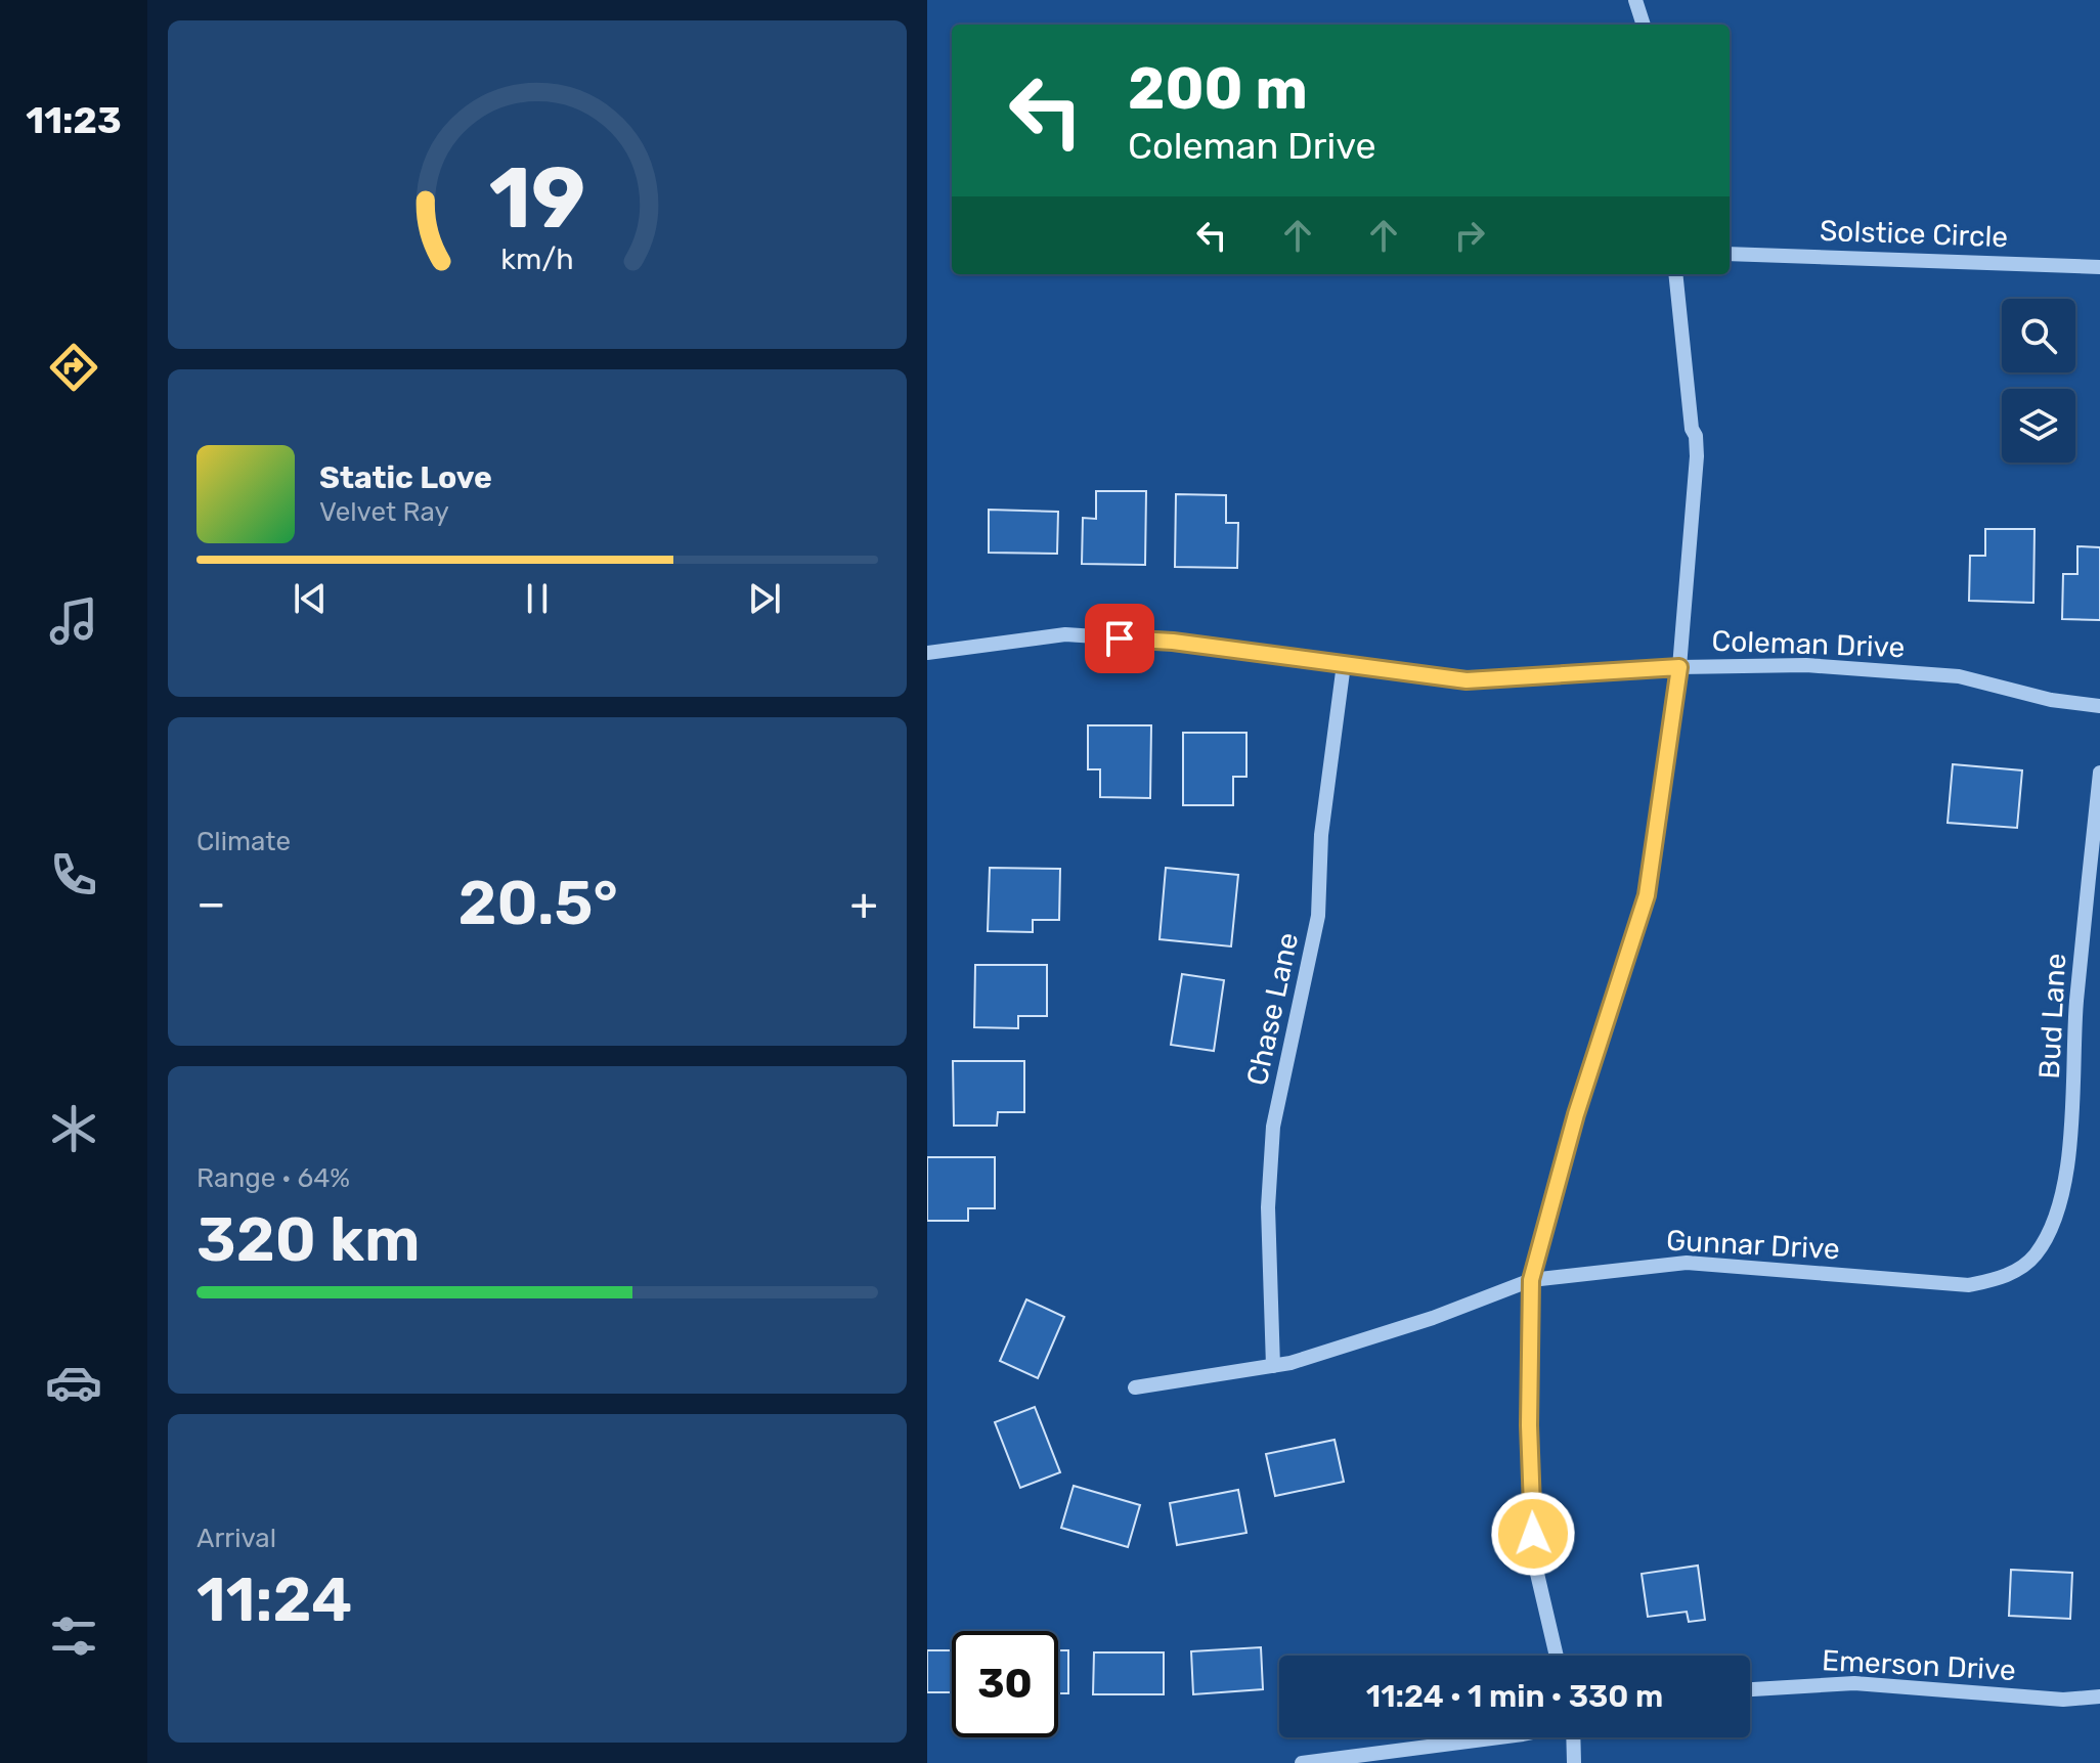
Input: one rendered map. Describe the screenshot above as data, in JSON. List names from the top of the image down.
{
  "streets": {
    "street": [
      "Solstice Circle",
      "Coleman Drive",
      "Chase Lane",
      "Bud Lane",
      "Gunnar Drive",
      "Emerson Drive"
    ]
  },
  "crossings": [
    ["Coleman Drive", "Chase Lane"],
    ["Chase Lane", "Gunnar Drive"],
    ["Bud Lane", "Gunnar Drive"]
  ],
  "page": {
    "tabs": "11:23",
    "turn": ["200 m", "Coleman Drive"],
    "song": ["Static Love", "Velvet Ray"],
    "tile": [
      "Climate",
      ["Range · 64%", "320 km"],
      ["Arrival", "11:24"]
    ],
    "heat": ["−", "20.5°", "+"],
    "limit": "30",
    "trip": "11:24 · 1 min · 330 m",
    "gauge": ["19", "km/h"]
  }
}
